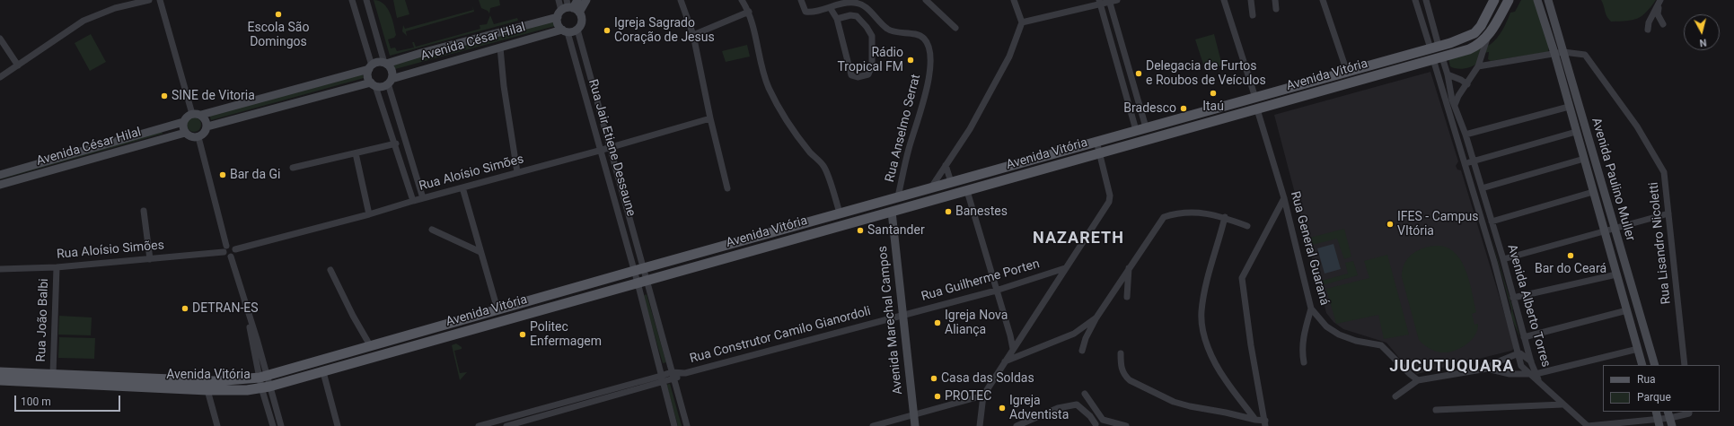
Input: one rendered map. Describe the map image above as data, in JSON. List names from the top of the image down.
{
  "streets": {
    "main road": ["Avenida Vitória"],
    "street": [
      "Avenida César Hilal",
      "Rua Anselmo Serrat",
      "Rua Jair Etiene Dessaune",
      "Rua Aloísio Simões",
      "Avenida Paulino Muller",
      "Rua Lisandro Nicoletti",
      "Rua General Guaraná",
      "Rua Guilherme Porten",
      "Avenida Alberto Torres",
      "Rua João Balbi",
      "Avenida Marechal Campos",
      "Rua Construtor Camilo Gianordoli"
    ]
  },
  "crossings": [
    ["Avenida César Hilal", "Rua Jair Etiene Dessaune"],
    ["Avenida Vitória", "Rua Anselmo Serrat"],
    ["Avenida Vitória", "Rua Jair Etiene Dessaune"],
    ["Avenida Vitória", "Rua General Guaraná"],
    ["Avenida Vitória", "Avenida Alberto Torres"],
    ["Avenida Vitória", "Rua João Balbi"],
    ["Avenida Vitória", "Avenida Marechal Campos"],
    ["Rua Jair Etiene Dessaune", "Rua Aloísio Simões"],
    ["Rua Aloísio Simões", "Rua João Balbi"],
    ["Avenida Paulino Muller", "Rua Lisandro Nicoletti"],
    ["Rua Guilherme Porten", "Avenida Marechal Campos"],
    ["Rua Guilherme Porten", "Rua Construtor Camilo Gianordoli"],
    ["Avenida Marechal Campos", "Rua Construtor Camilo Gianordoli"]
  ],
  "districts": ["NAZARETH", "JUCUTUQUARA"],
  "places": [
    "Escola São Domingos",
    "Igreja Sagrado Coração de Jesus",
    "Rádio Tropical FM",
    "Delegacia de Furtos e Roubos de Veículos",
    "Itaú",
    "SINE de Vitoria",
    "Bradesco",
    "Bar da Gi",
    "Banestes",
    "IFES - Campus VItória",
    "Santander",
    "Bar do Ceará",
    "DETRAN-ES",
    "Igreja Nova Aliança",
    "Politec Enfermagem",
    "Casa das Soldas",
    "PROTEC",
    "Igreja Adventista"
  ],
  "legend": ["Rua", "Parque"],
  "scale_bar": "100 m",
  "north": "bottom"
}
